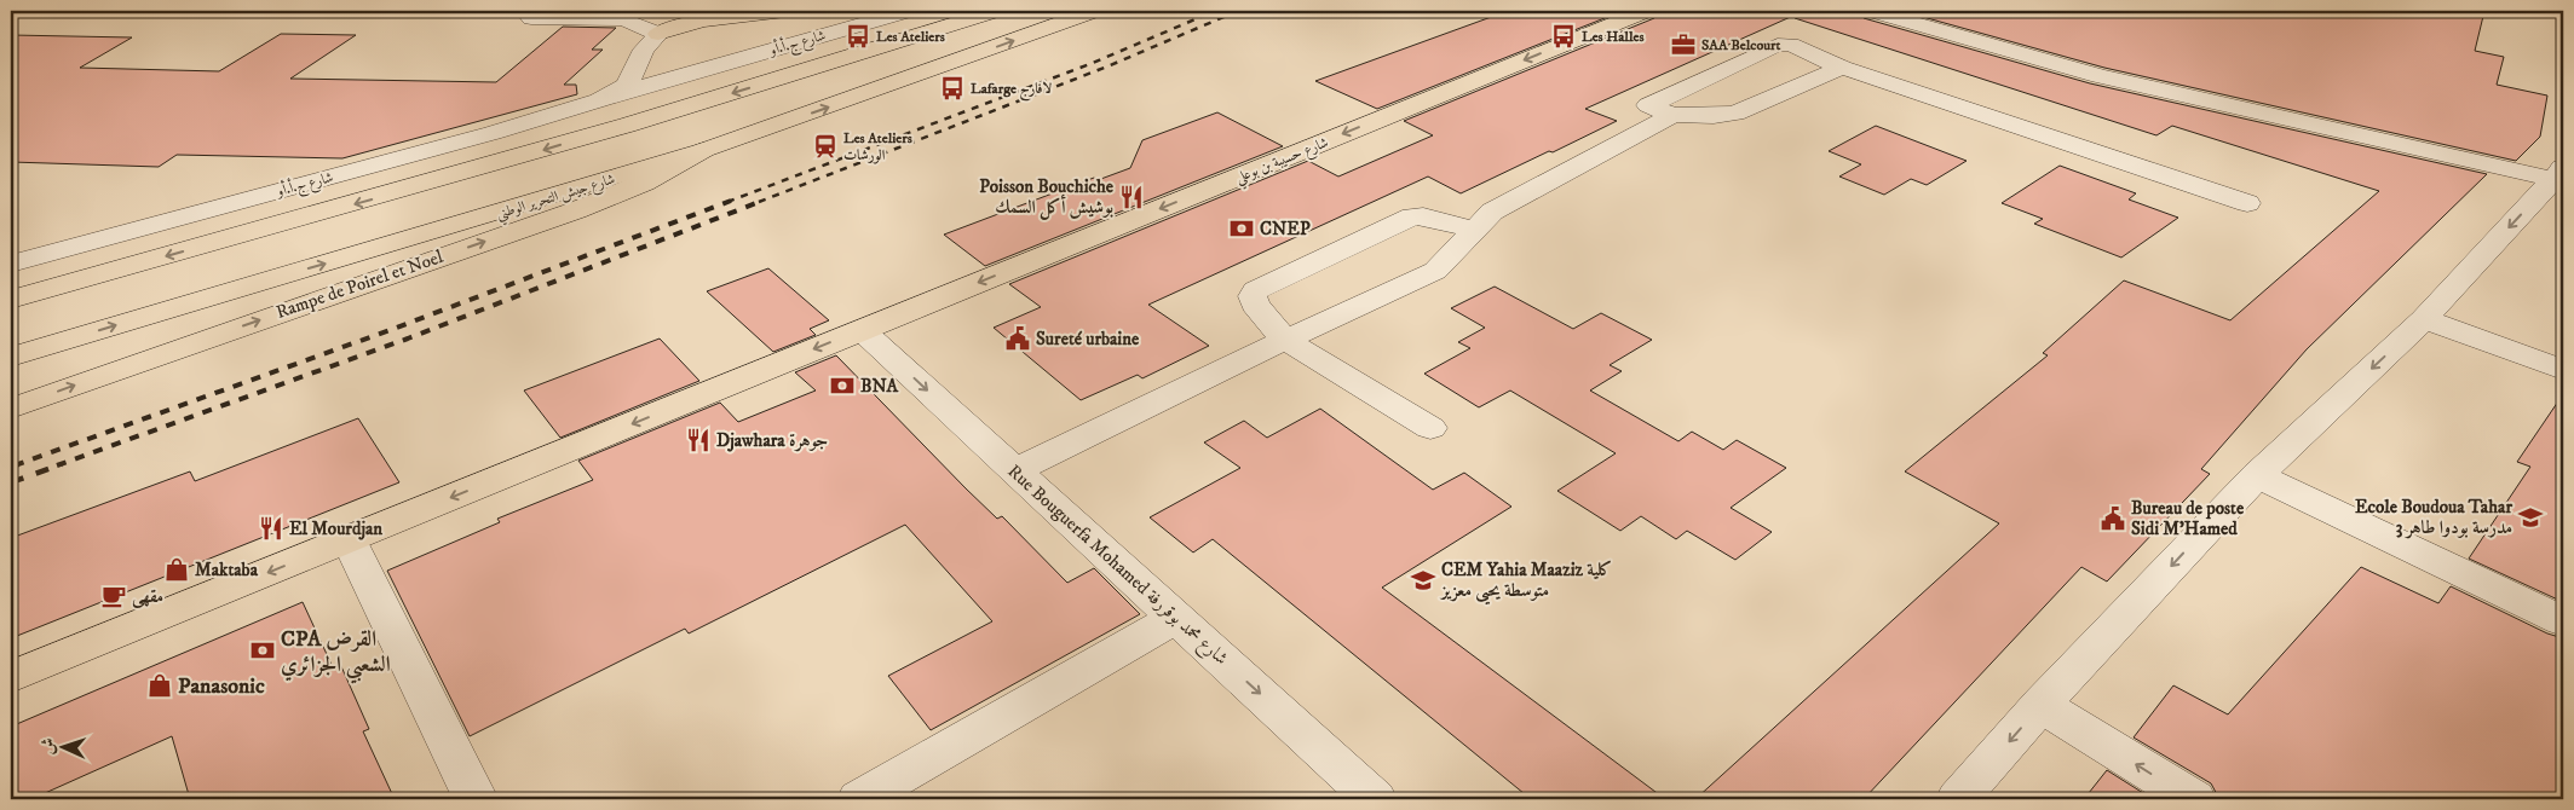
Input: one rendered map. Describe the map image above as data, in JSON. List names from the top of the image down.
{
  "streets": {
    "main road": ["شارع حسيبة بن بوعلي", "شارع جيش التحرير الوطني", "Rampe de Poirel et Noel"],
    "street": ["شارع ج.أ.أو", "Rue Bouguerfa Mohamed شارع محمد بوقررفة"]
  },
  "crossings": [
    ["شارع حسيبة بن بوعلي", "Rue Bouguerfa Mohamed شارع محمد بوقررفة"],
    ["شارع جيش التحرير الوطني", "Rampe de Poirel et Noel"]
  ],
  "one_way": ["Rue Bouguerfa Mohamed شارع محمد بوقررفة"],
  "places": {
    "bus stop": ["Les Ateliers", "Les Halles", "Lafarge لافارج"],
    "office": ["SAA Belcourt"],
    "station": ["Les Ateliers الورشات"],
    "restaurant": ["Poisson Bouchiche بوشيش أكل السمك", "Djawhara جوهرة", "El Mourdjan"],
    "bank": ["CNEP", "BNA", "CPA القرض الشعبي الجزائري"],
    "public building": ["Sureté urbaine", "Bureau de poste Sidi M'Hamed"],
    "school or university": ["Ecole Boudoua Tahar 3 مدرسة بودوا طاهر", "CEM Yahia Maaziz كلية متوسطة يحيى معزيز"],
    "shop": ["Maktaba", "Panasonic"],
    "cafe": ["مقهى"]
  },
  "north": "left"
}
